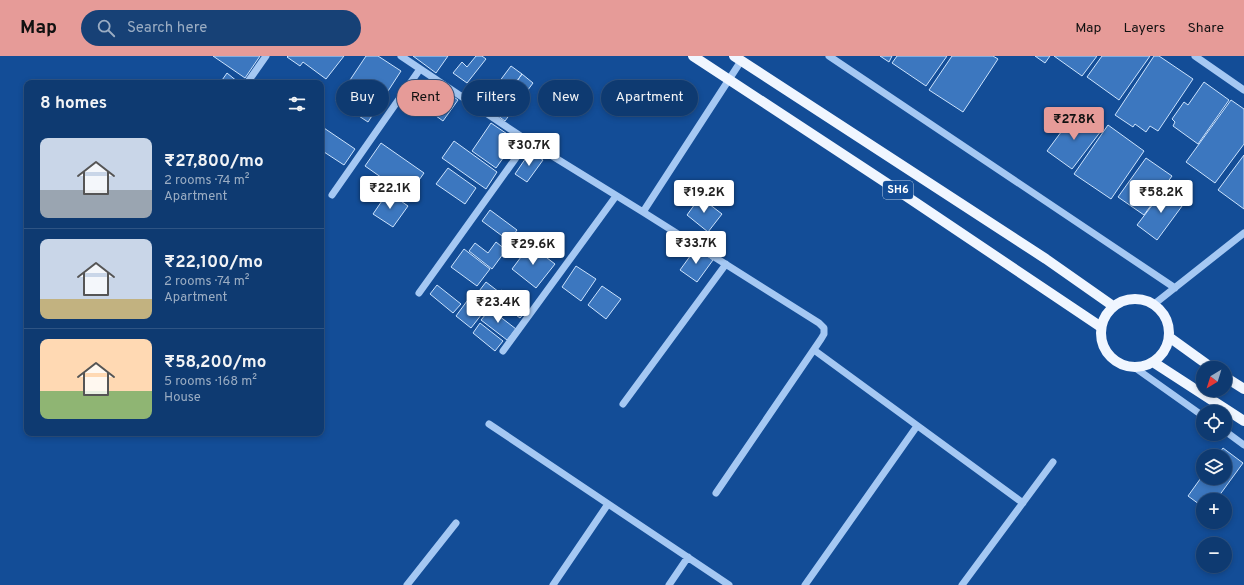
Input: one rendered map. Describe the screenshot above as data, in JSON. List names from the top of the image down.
{
  "streets": {
    "main road": ["SH6"]
  },
  "north": "bottom left",
  "page": {
    "header": "Map",
    "search": "Search here",
    "nav": ["Map", "Layers", "Share"],
    "chip": [
      "Buy",
      "Rent",
      "Filters",
      "New",
      "Apartment"
    ],
    "heading": "8 homes",
    "price": [
      "₹27.8K",
      "₹30.7K",
      "₹22.1K",
      "₹19.2K",
      "₹58.2K",
      "₹33.7K",
      "₹29.6K",
      "₹23.4K"
    ],
    "list": [
      {
        "name": "₹27,800/mo",
        "note": "2 rooms · 74 m² · Apartment"
      },
      {
        "name": "₹22,100/mo",
        "note": "2 rooms · 74 m² · Apartment"
      },
      {
        "name": "₹58,200/mo",
        "note": "5 rooms · 168 m² · House"
      }
    ],
    "map_buttons": ["+", "−"]
  }
}
